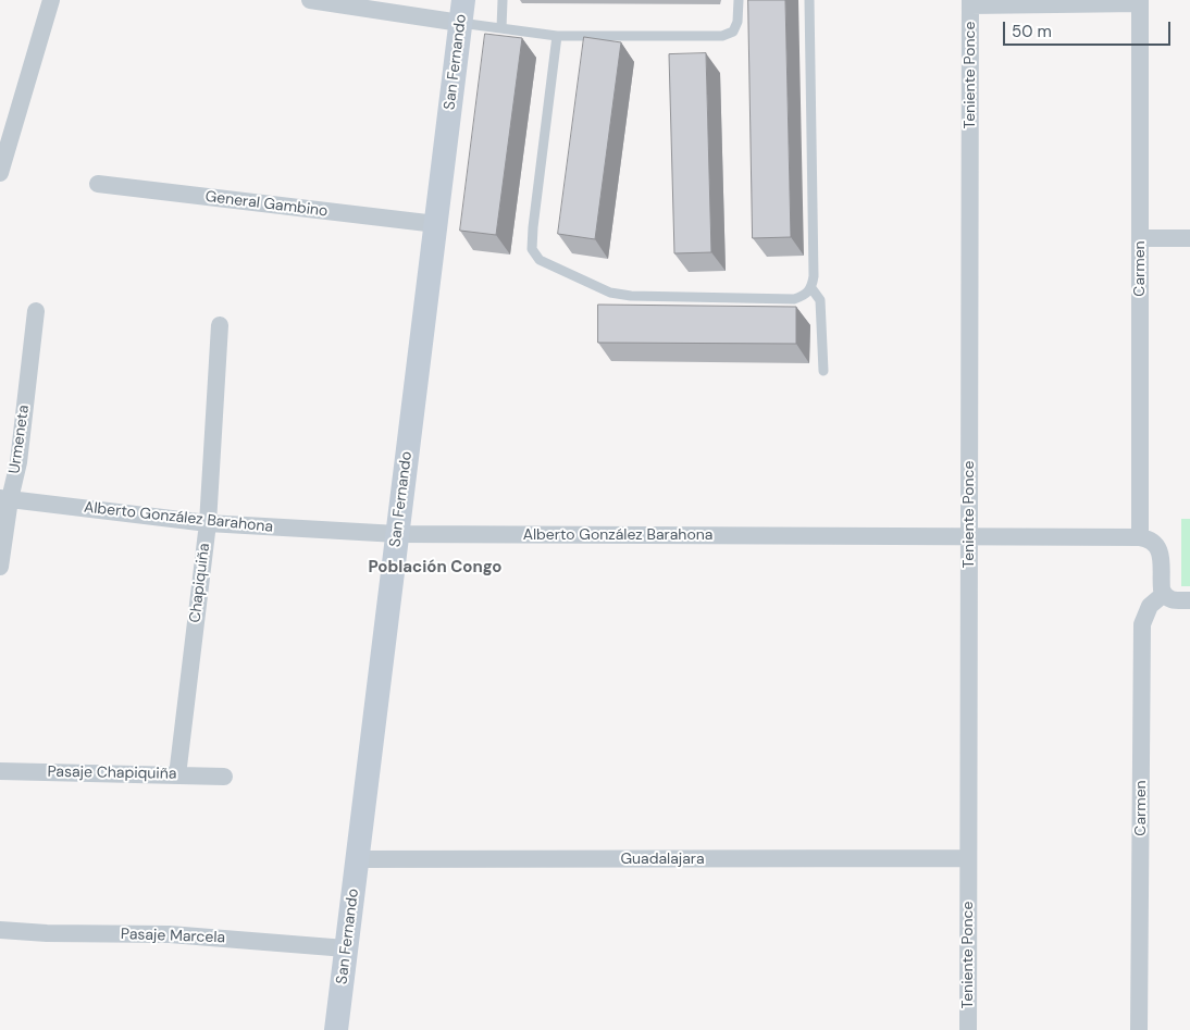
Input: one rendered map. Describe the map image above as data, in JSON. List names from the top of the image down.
{
  "streets": {
    "street": [
      "San Fernando",
      "Teniente Ponce",
      "General Gambino",
      "Carmen",
      "Urmeneta",
      "Alberto González Barahona",
      "Chapiquiña",
      "Pasaje Chapiquiña",
      "Guadalajara",
      "Pasaje Marcela"
    ]
  },
  "crossings": [
    ["San Fernando", "General Gambino"],
    ["San Fernando", "Alberto González Barahona"],
    ["San Fernando", "Guadalajara"],
    ["San Fernando", "Pasaje Marcela"],
    ["Teniente Ponce", "Alberto González Barahona"],
    ["Teniente Ponce", "Guadalajara"],
    ["Carmen", "Alberto González Barahona"],
    ["Urmeneta", "Alberto González Barahona"],
    ["Alberto González Barahona", "Chapiquiña"],
    ["Chapiquiña", "Pasaje Chapiquiña"]
  ],
  "districts": ["Población Congo"],
  "scale_bar": "50 m"
}
